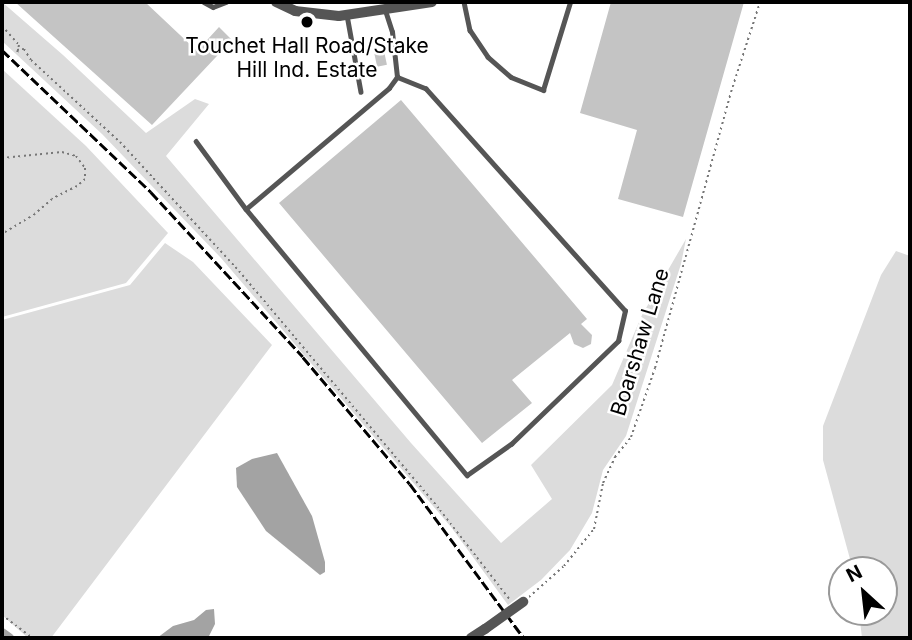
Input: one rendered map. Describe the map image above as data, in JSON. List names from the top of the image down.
{
  "streets": {
    "path": ["Boarshaw Lane"]
  },
  "places": ["Touchet Hall Road/Stake Hill Ind. Estate"],
  "north": "top left"
}
